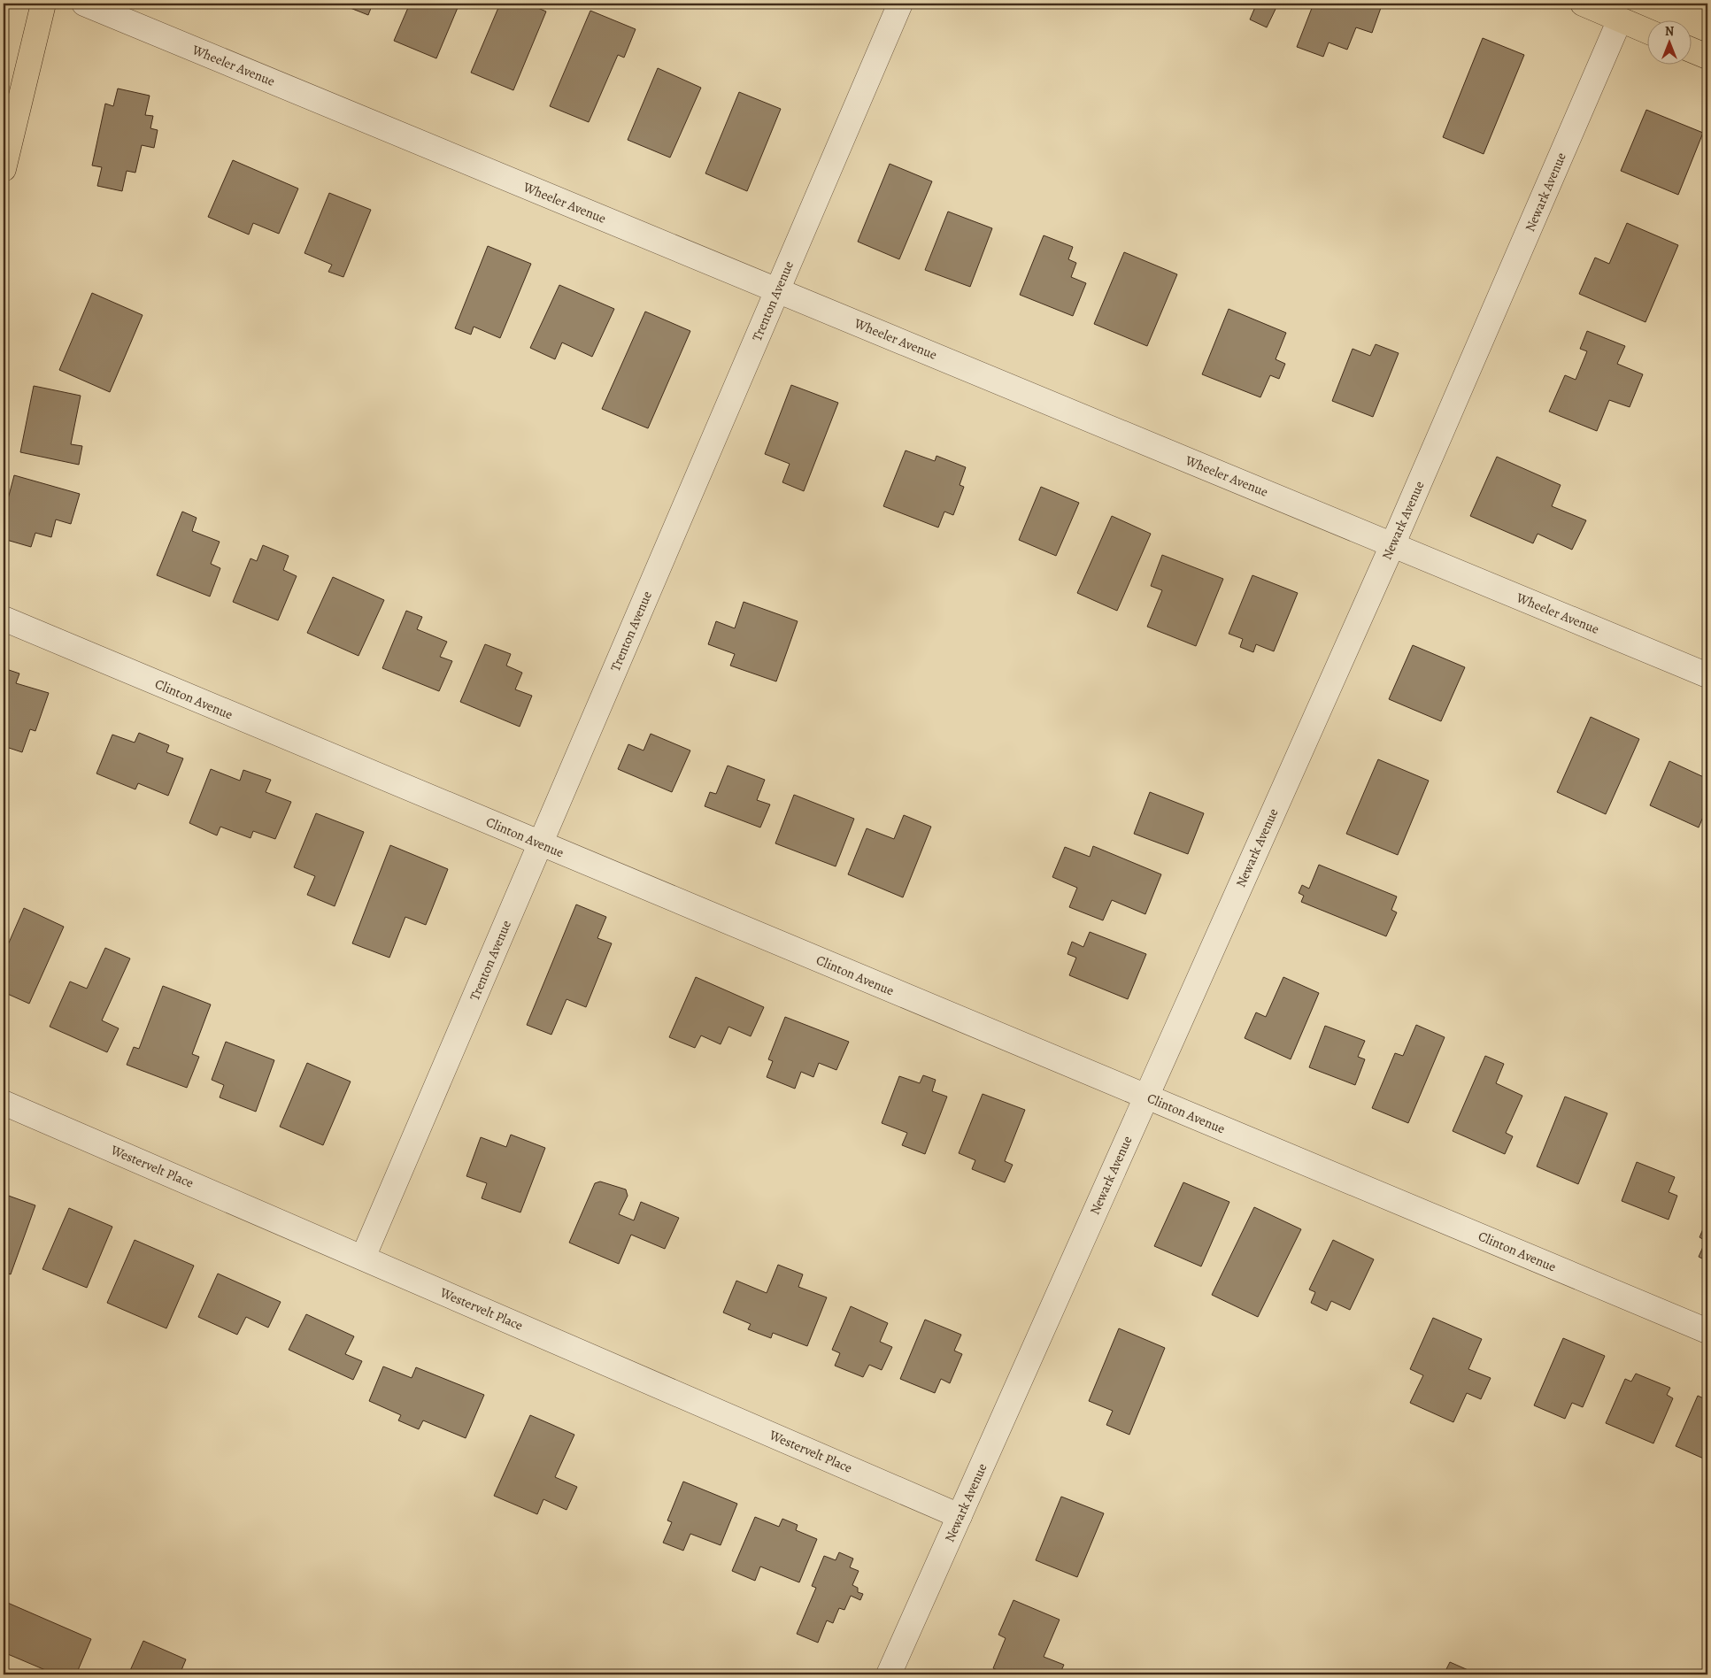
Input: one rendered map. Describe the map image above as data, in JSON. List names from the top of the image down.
{
  "streets": {
    "street": [
      "Wheeler Avenue",
      "Newark Avenue",
      "Trenton Avenue",
      "Clinton Avenue",
      "Westervelt Place"
    ]
  },
  "crossings": [
    ["Wheeler Avenue", "Newark Avenue"],
    ["Wheeler Avenue", "Trenton Avenue"],
    ["Newark Avenue", "Clinton Avenue"],
    ["Newark Avenue", "Westervelt Place"],
    ["Trenton Avenue", "Clinton Avenue"],
    ["Trenton Avenue", "Westervelt Place"]
  ],
  "north": "top"
}
